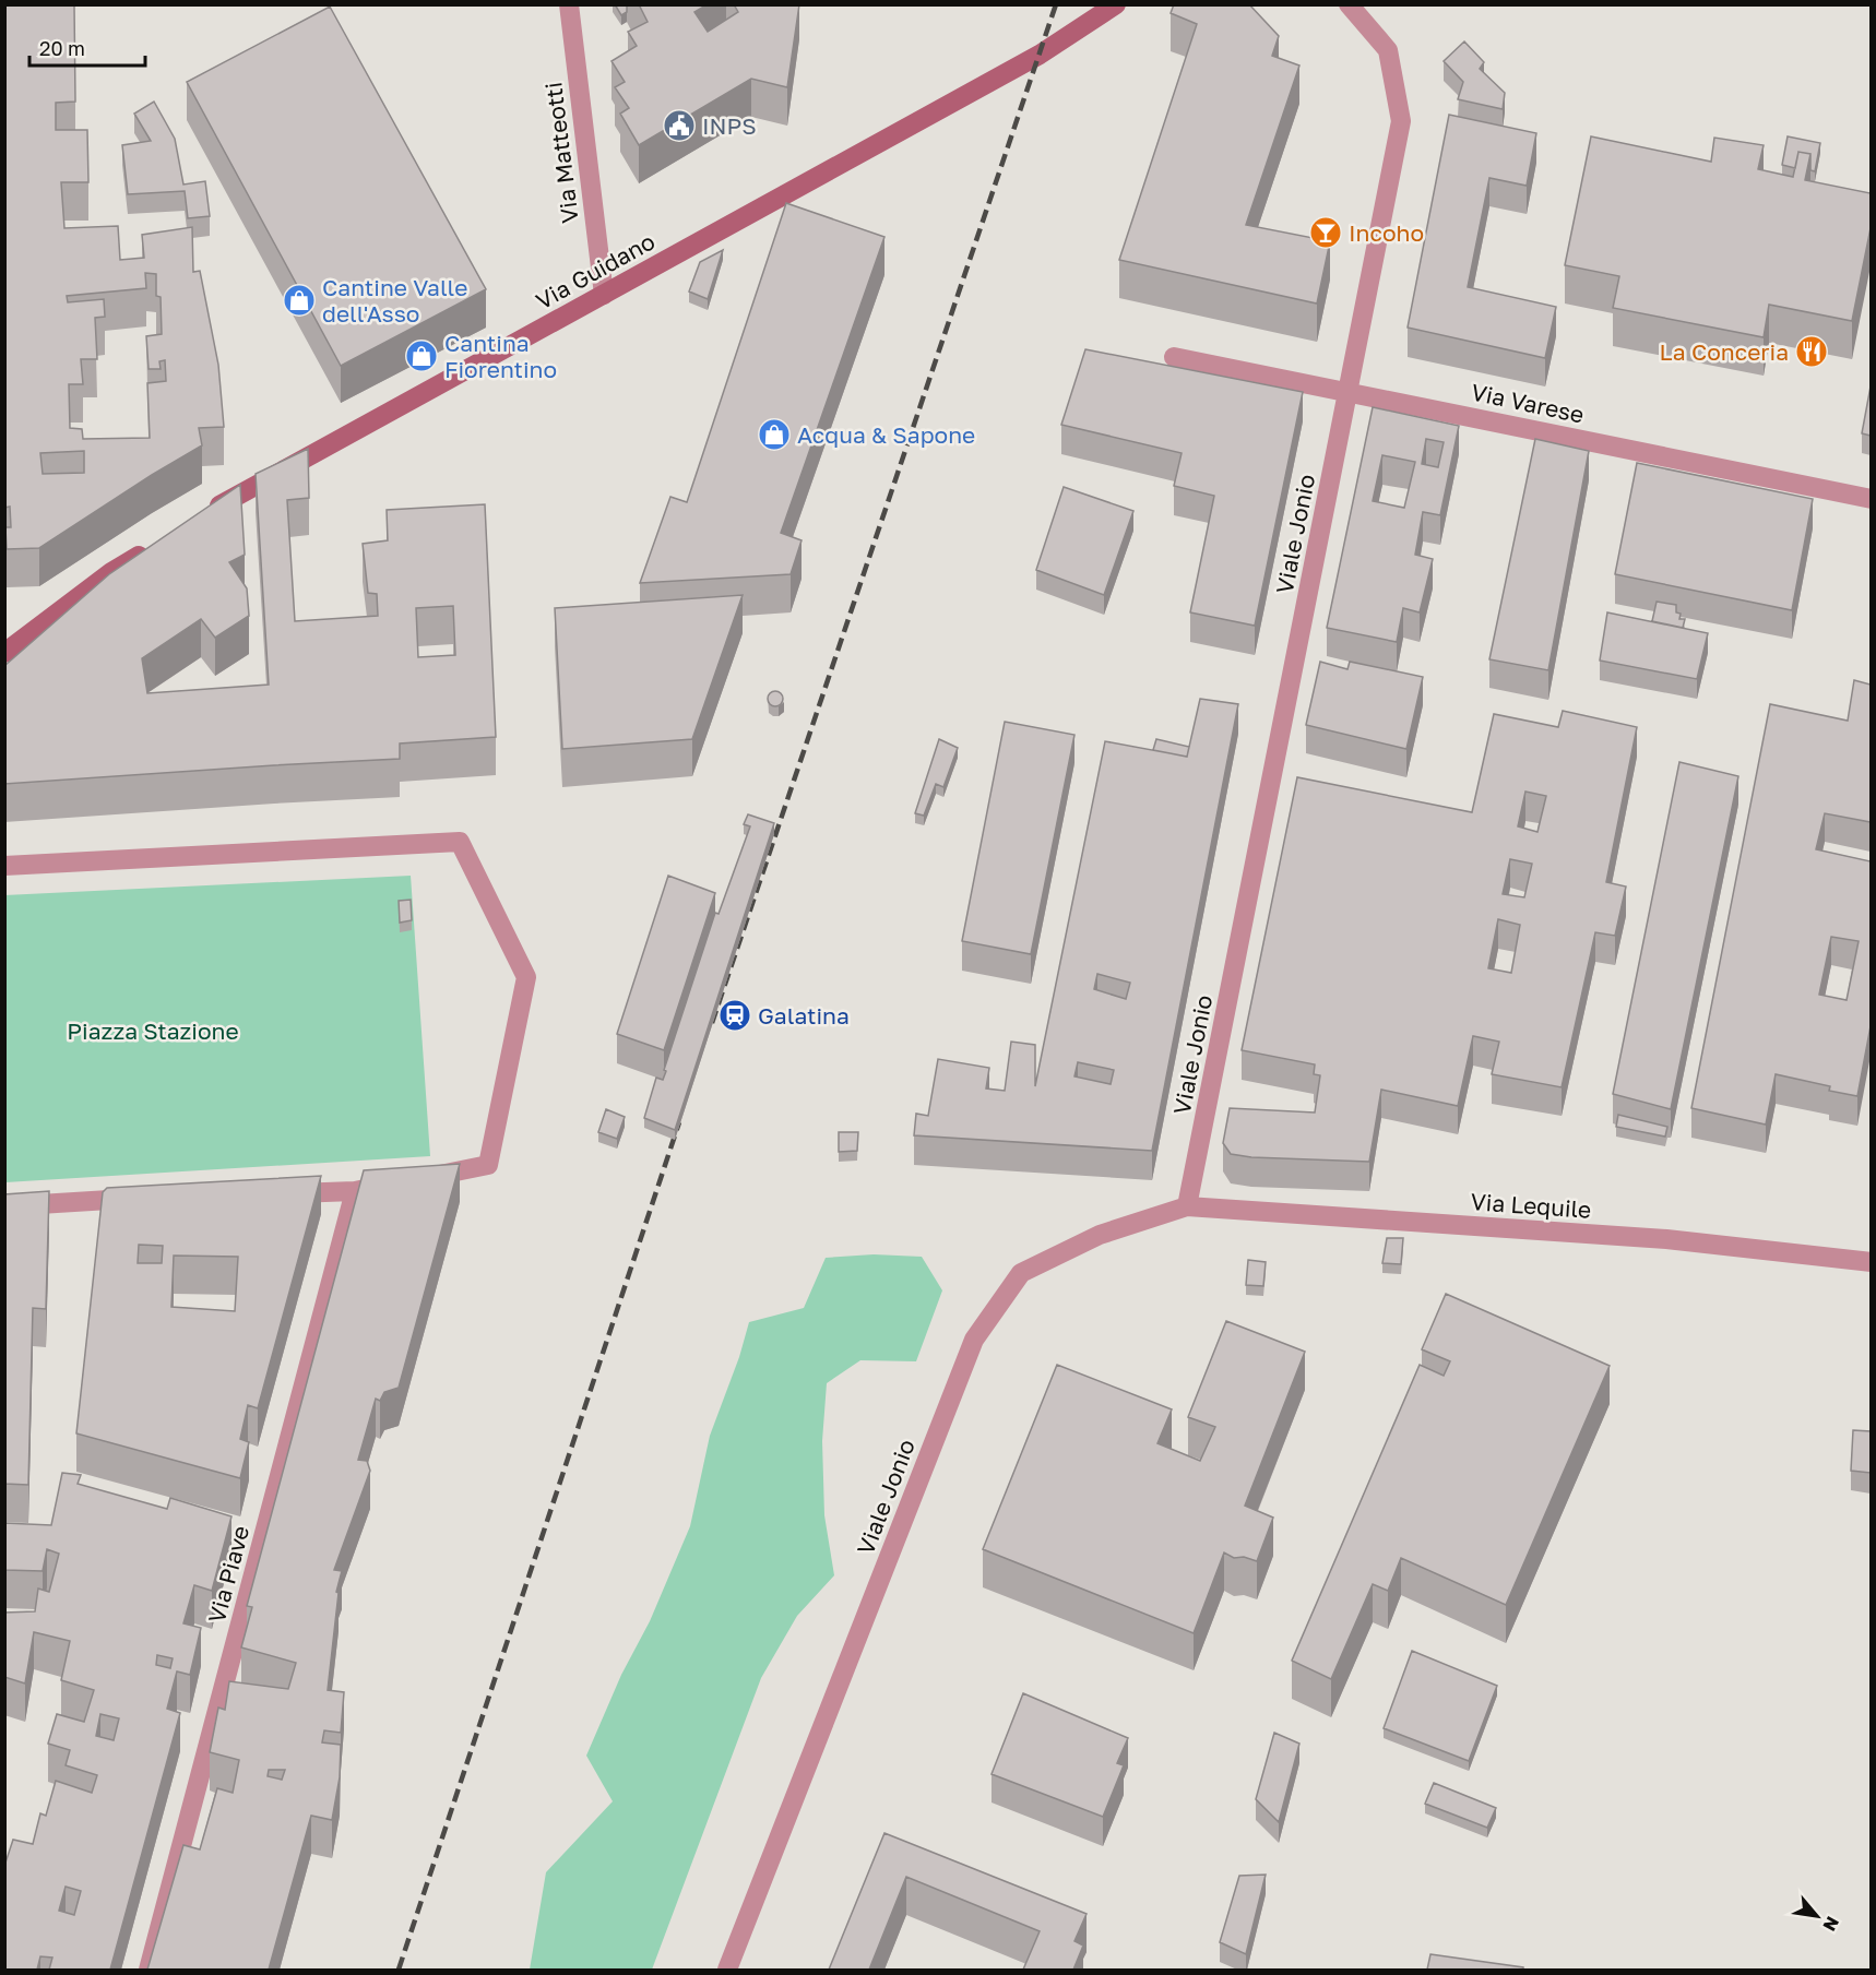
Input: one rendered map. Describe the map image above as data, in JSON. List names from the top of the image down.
{
  "streets": {
    "main road": ["Via Guidano"],
    "street": [
      "Via Matteotti",
      "Via Varese",
      "Viale Jonio",
      "Via Lequile",
      "Via Piave"
    ]
  },
  "crossings": [
    ["Via Matteotti", "Via Guidano"],
    ["Via Varese", "Viale Jonio"],
    ["Viale Jonio", "Via Lequile"]
  ],
  "parks": ["Piazza Stazione"],
  "places": {
    "public building": ["INPS"],
    "bar": ["Incoho"],
    "shop": ["Cantine Valle dell'Asso", "Cantina Fiorentino", "Acqua & Sapone"],
    "restaurant": ["La Conceria"],
    "station": ["Galatina"]
  },
  "scale_bar": "20 m",
  "north": "bottom right"
}
